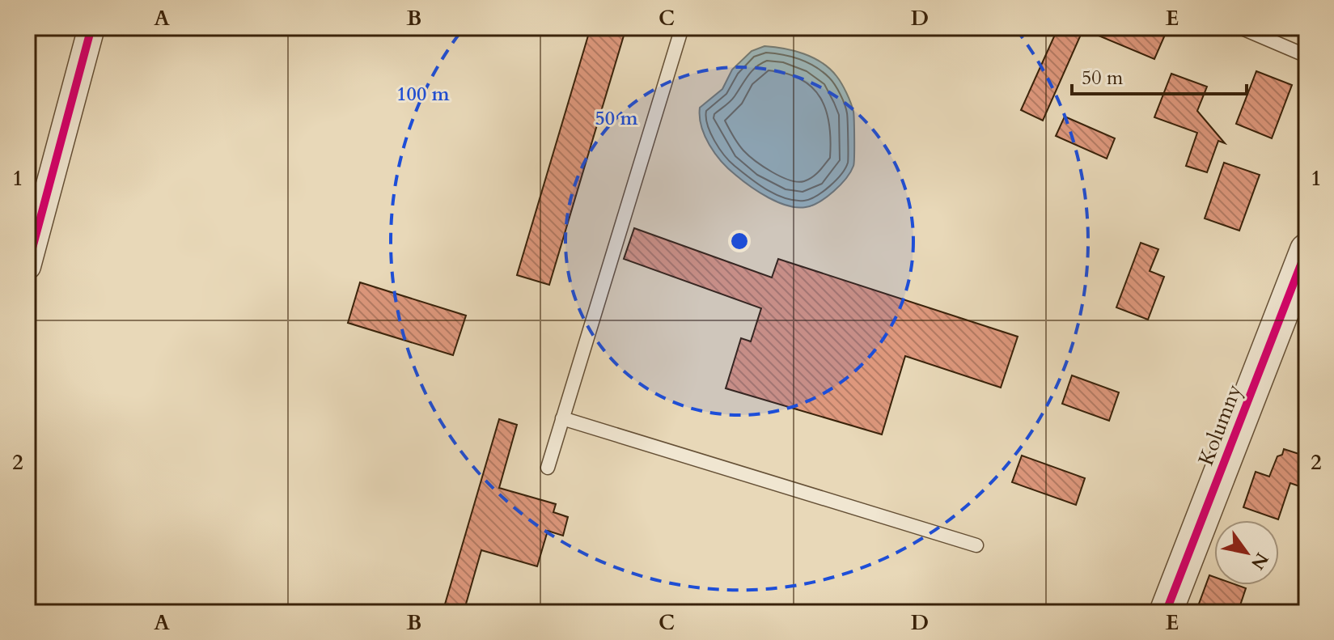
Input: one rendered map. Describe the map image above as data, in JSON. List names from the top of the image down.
{
  "streets": {
    "street": ["Kolumny"]
  },
  "scale_bar": "50 m",
  "north": "bottom right",
  "grid": {
    "columns": [
      "A",
      "B",
      "C",
      "D",
      "E"
    ],
    "rows": ["1", "2"]
  },
  "rings": ["100 m", "50 m"]
}
